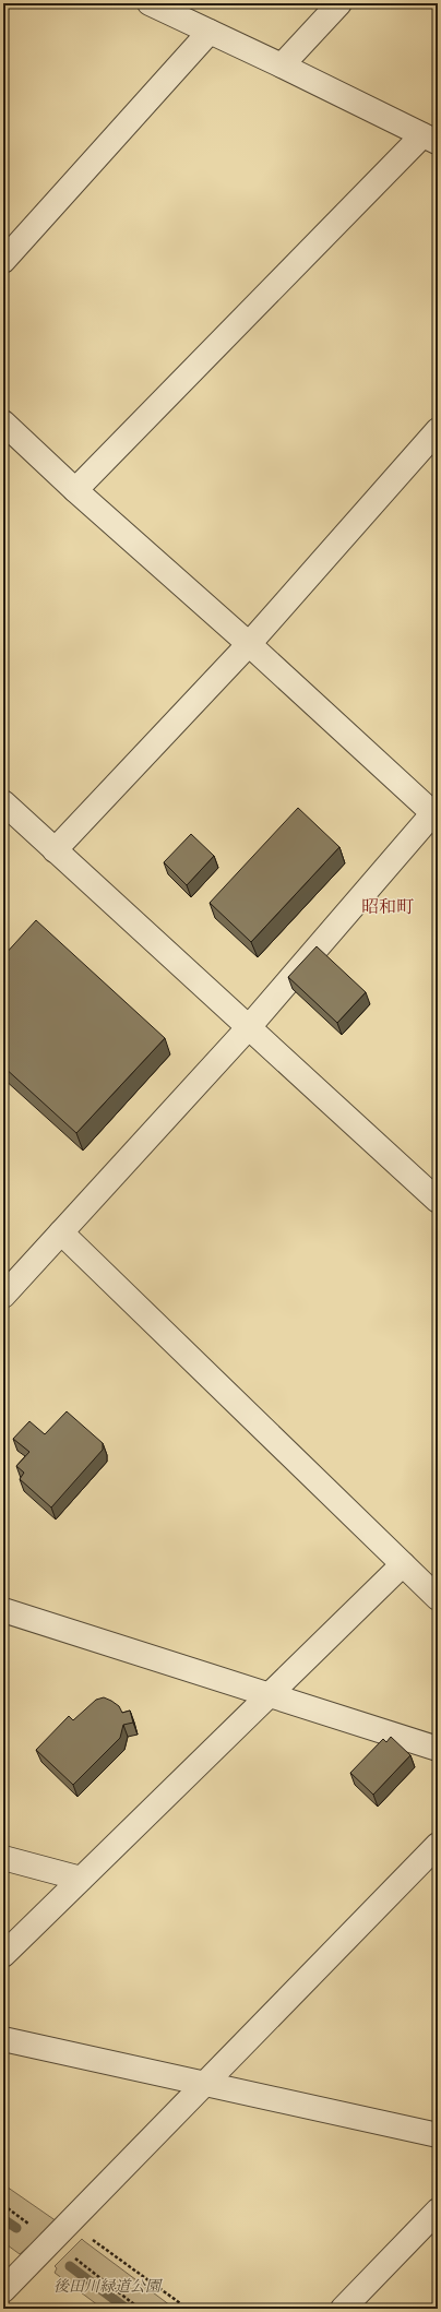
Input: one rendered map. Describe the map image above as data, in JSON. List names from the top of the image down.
{
  "districts": ["昭和町"],
  "parks": ["後田川緑道公園"]
}
